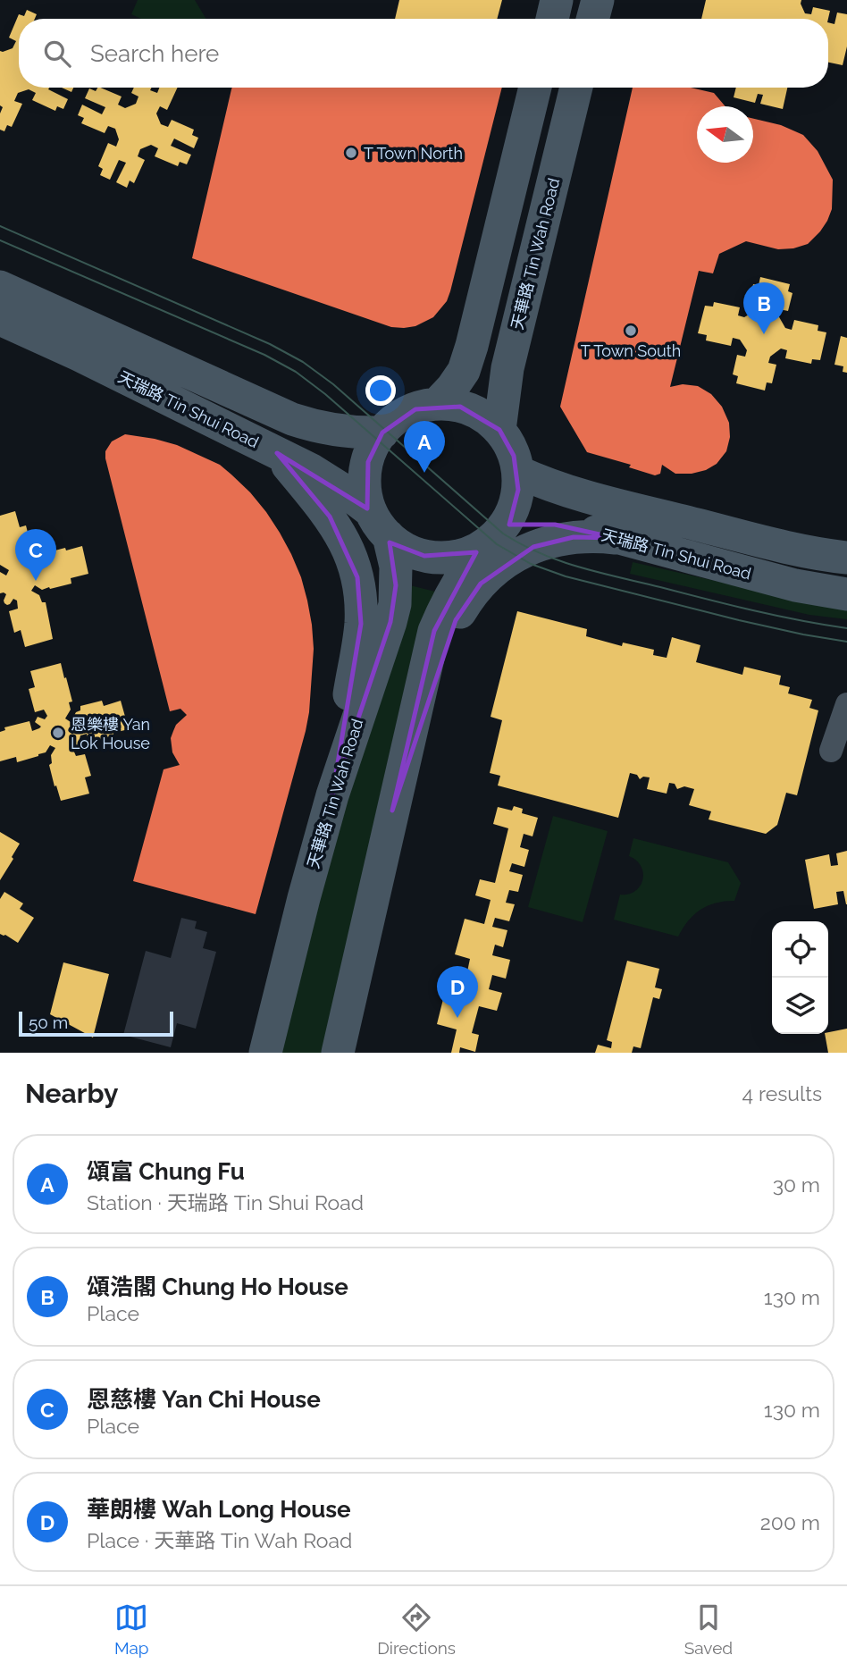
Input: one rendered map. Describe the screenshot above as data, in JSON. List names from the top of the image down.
{
  "streets": {
    "main road": ["天華路 Tin Wah Road", "天瑞路 Tin Shui Road"]
  },
  "crossings": [
    ["天華路 Tin Wah Road", "天瑞路 Tin Shui Road"]
  ],
  "places": ["T Town North", "T Town South", "恩樂樓 Yan Lok House"],
  "scale_bar": "50 m",
  "north": "left",
  "page": {
    "search": "Search here",
    "pins": [
      "B",
      "A",
      "C",
      "D"
    ],
    "scale": "50 m",
    "heading": ["Nearby", "4 results"],
    "list": [
      {
        "mark": "A",
        "name": "頌富 Chung Fu",
        "note": "Station · 天瑞路 Tin Shui Road",
        "value": "30 m"
      },
      {
        "mark": "B",
        "name": "頌浩閣 Chung Ho House",
        "note": "Place",
        "value": "130 m"
      },
      {
        "mark": "C",
        "name": "恩慈樓 Yan Chi House",
        "note": "Place",
        "value": "130 m"
      },
      {
        "mark": "D",
        "name": "華朗樓 Wah Long House",
        "note": "Place · 天華路 Tin Wah Road",
        "value": "200 m"
      }
    ],
    "nav": ["Map", "Directions", "Saved"]
  }
}
